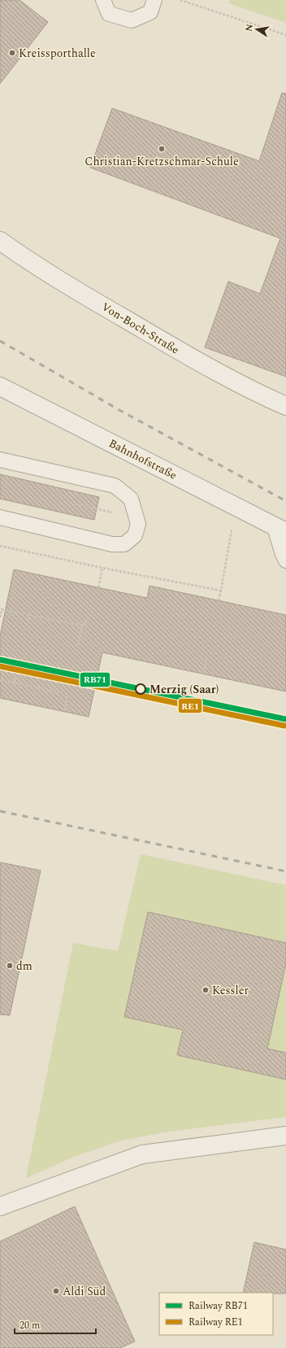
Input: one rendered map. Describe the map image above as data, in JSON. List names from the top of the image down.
{
  "streets": {
    "street": ["Von-Boch-Straße", "Bahnhofstraße"]
  },
  "places": [
    "Kreissporthalle",
    "Christian-Kretzschmar-Schule",
    "Merzig (Saar)",
    "dm",
    "Kessler",
    "Aldi Süd"
  ],
  "lines": ["rail line RB71", "rail line RE1"],
  "legend": ["Railway RB71", "Railway RE1"],
  "scale_bar": "20 m",
  "north": "left"
}
